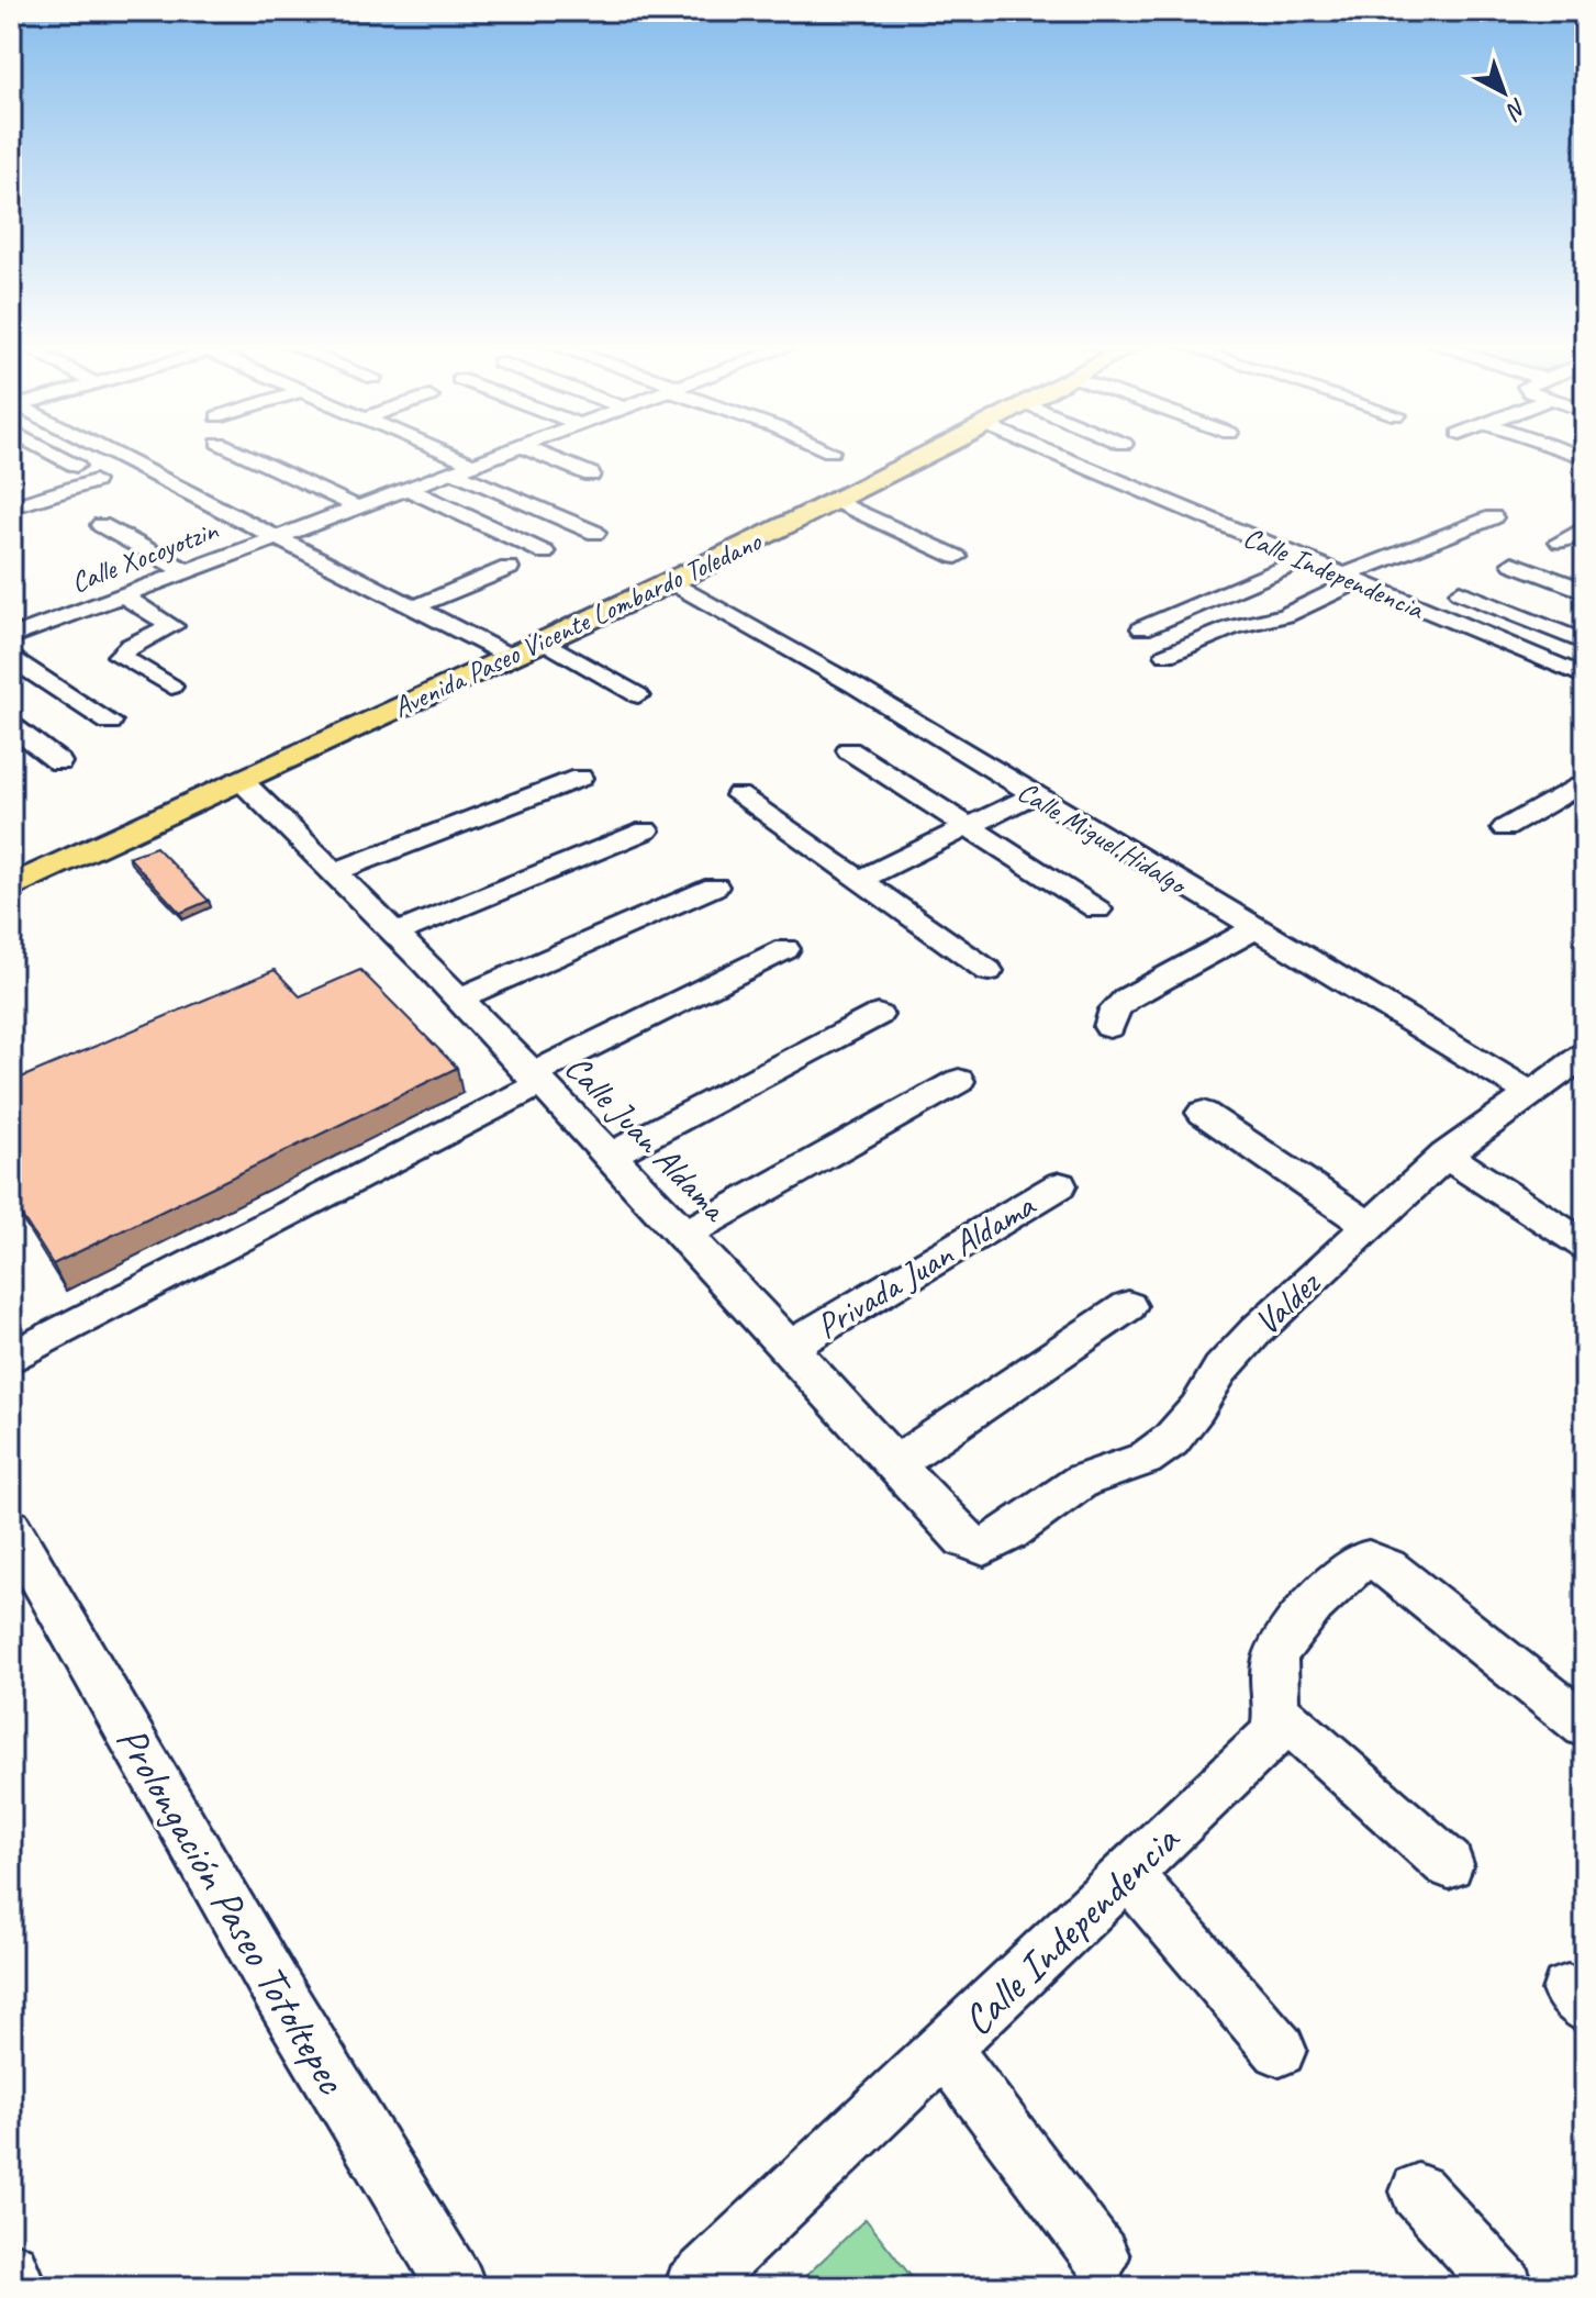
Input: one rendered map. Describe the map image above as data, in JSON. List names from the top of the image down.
{
  "streets": {
    "main road": ["Avenida Paseo Vicente Lombardo Toledano"],
    "street": [
      "Calle Xocoyotzin",
      "Calle Independencia",
      "Calle Miguel Hidalgo",
      "Calle Juan Aldama",
      "Privada Juan Aldama",
      "Valdez",
      "Prolongación Paseo Totoltepec"
    ]
  },
  "crossings": [
    ["Avenida Paseo Vicente Lombardo Toledano", "Calle Miguel Hidalgo"],
    ["Avenida Paseo Vicente Lombardo Toledano", "Calle Juan Aldama"],
    ["Calle Miguel Hidalgo", "Valdez"],
    ["Calle Juan Aldama", "Privada Juan Aldama"],
    ["Calle Juan Aldama", "Valdez"]
  ],
  "north": "bottom right"
}
